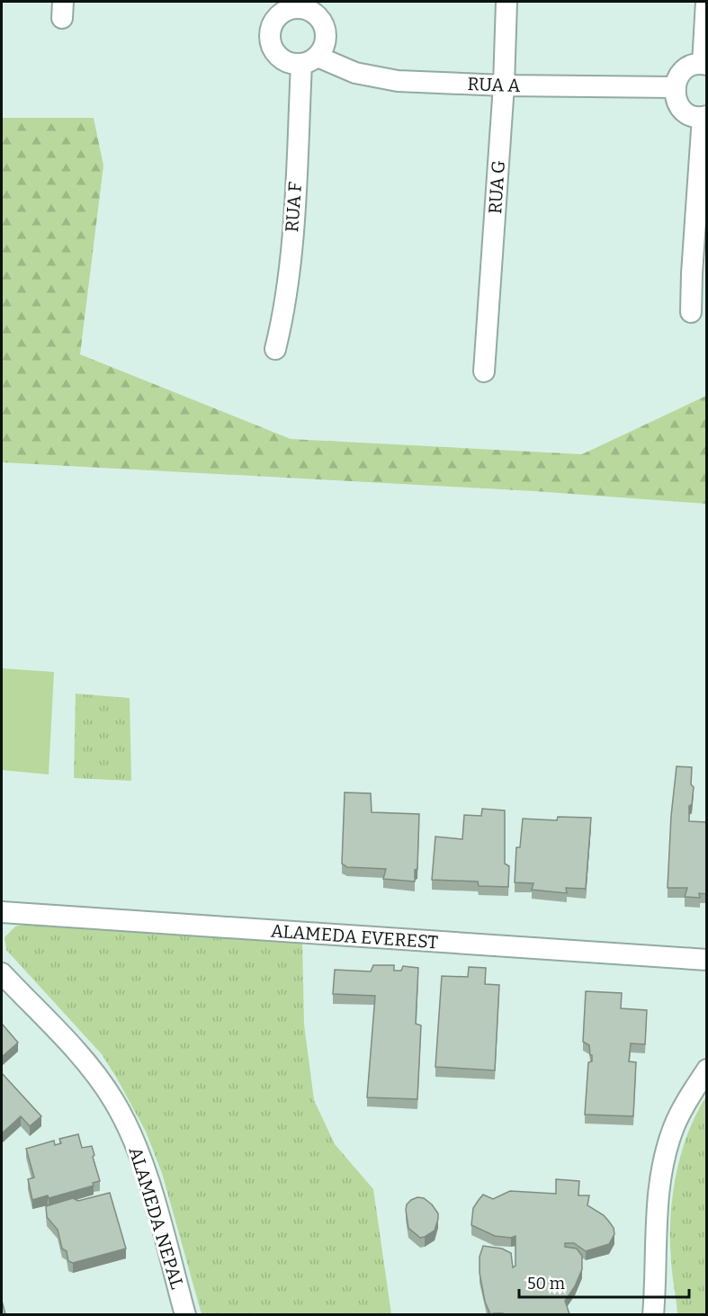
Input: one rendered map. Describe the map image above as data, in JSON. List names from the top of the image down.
{
  "streets": {
    "street": [
      "RUA A",
      "RUA G",
      "RUA F",
      "ALAMEDA EVEREST",
      "ALAMEDA NEPAL"
    ]
  },
  "crossings": [
    ["RUA A", "RUA G"],
    ["RUA A", "RUA F"]
  ],
  "scale_bar": "50 m"
}
